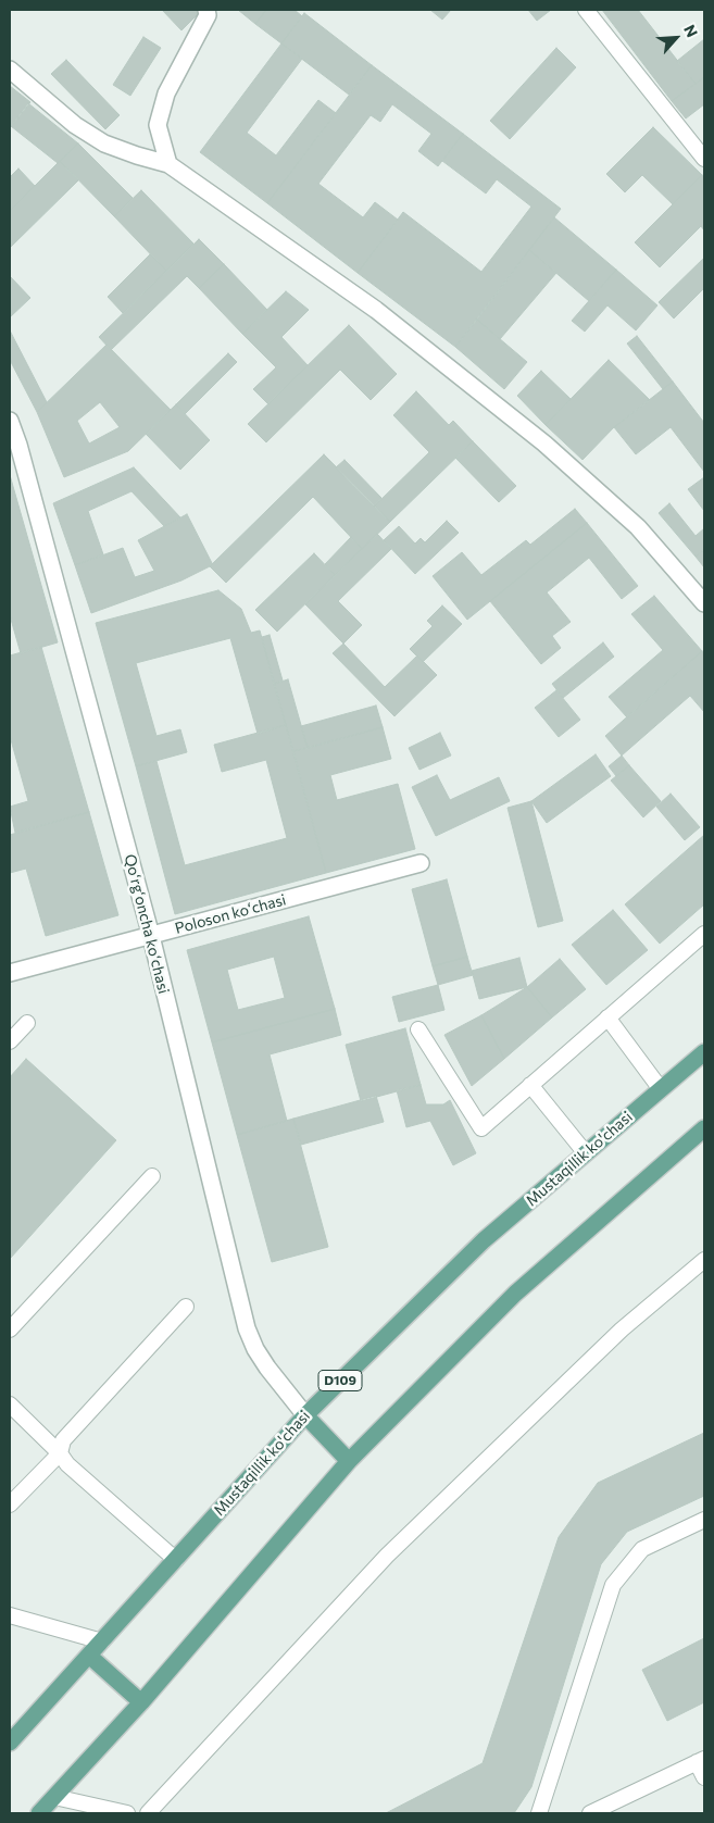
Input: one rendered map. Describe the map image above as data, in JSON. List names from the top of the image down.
{
  "streets": {
    "main road": ["Mustaqillik ko'chasi", "D109"],
    "street": ["Poloson koʻchasi", "Qoʻrgʻoncha koʻchasi"]
  },
  "crossings": [
    ["Poloson koʻchasi", "Qoʻrgʻoncha koʻchasi"],
    ["Qoʻrgʻoncha koʻchasi", "Mustaqillik ko'chasi"]
  ],
  "north": "top right"
}
